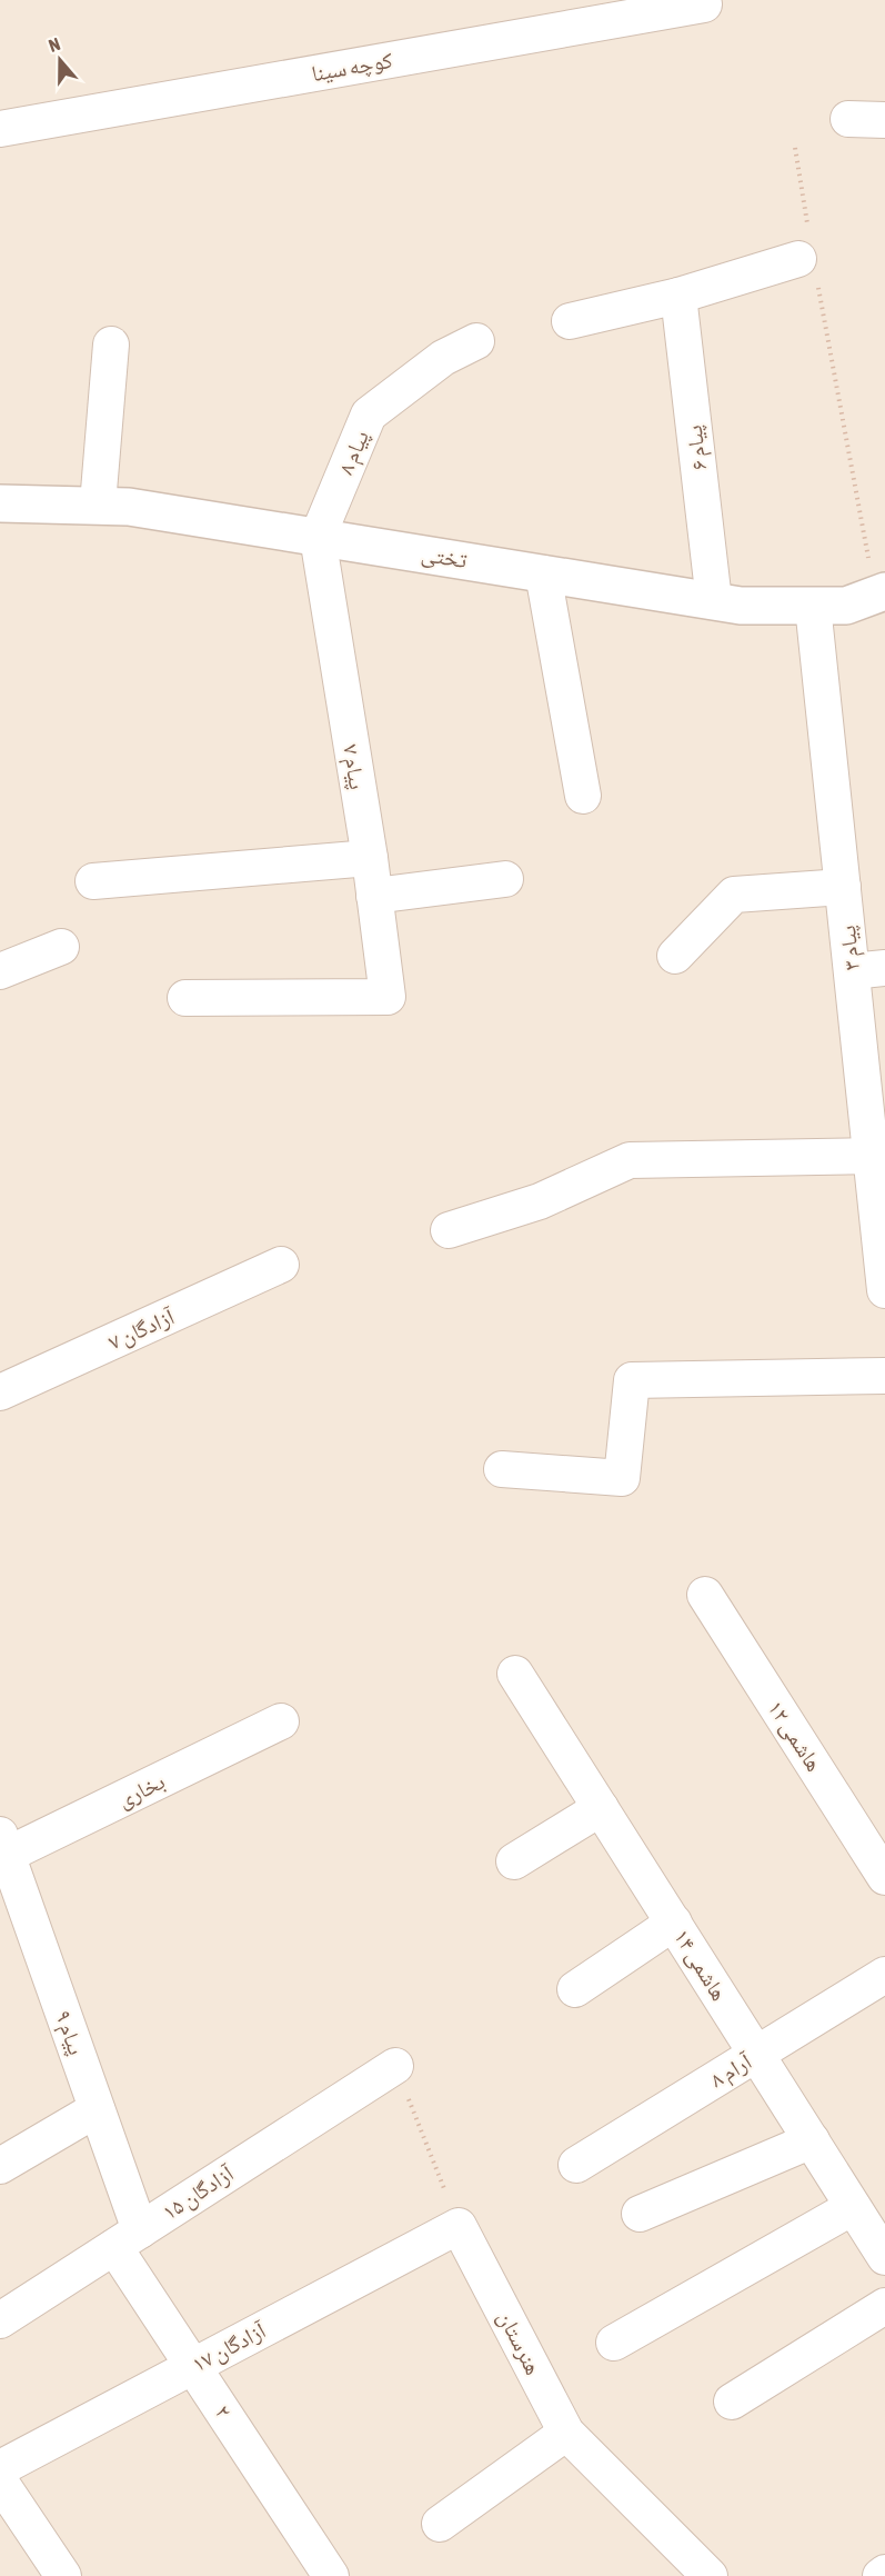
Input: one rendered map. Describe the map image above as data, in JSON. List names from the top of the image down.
{
  "streets": {
    "street": [
      "کوچه سینا",
      "پیام ۶",
      "پیام ۸",
      "تختی",
      "پیام ۷",
      "پيام ۳",
      "آزادگان ۷",
      "هاشمی ۱۲",
      "بخاری",
      "هاشمی ۱۴",
      "پیام ۹",
      "آرام ۸",
      "آزادگان ۱۵",
      "هنرستان",
      "آزادگان ۱۷",
      "۲"
    ]
  },
  "crossings": [
    ["پیام ۶", "تختی"],
    ["پیام ۸", "تختی"],
    ["پیام ۸", "پیام ۷"],
    ["تختی", "پیام ۷"],
    ["تختی", "پيام ۳"],
    ["بخاری", "پیام ۹"],
    ["هاشمی ۱۴", "آرام ۸"],
    ["پیام ۹", "آزادگان ۱۵"],
    ["پیام ۹", "۲"],
    ["آزادگان ۱۵", "۲"],
    ["هنرستان", "آزادگان ۱۷"],
    ["آزادگان ۱۷", "۲"]
  ],
  "north": "top"
}
